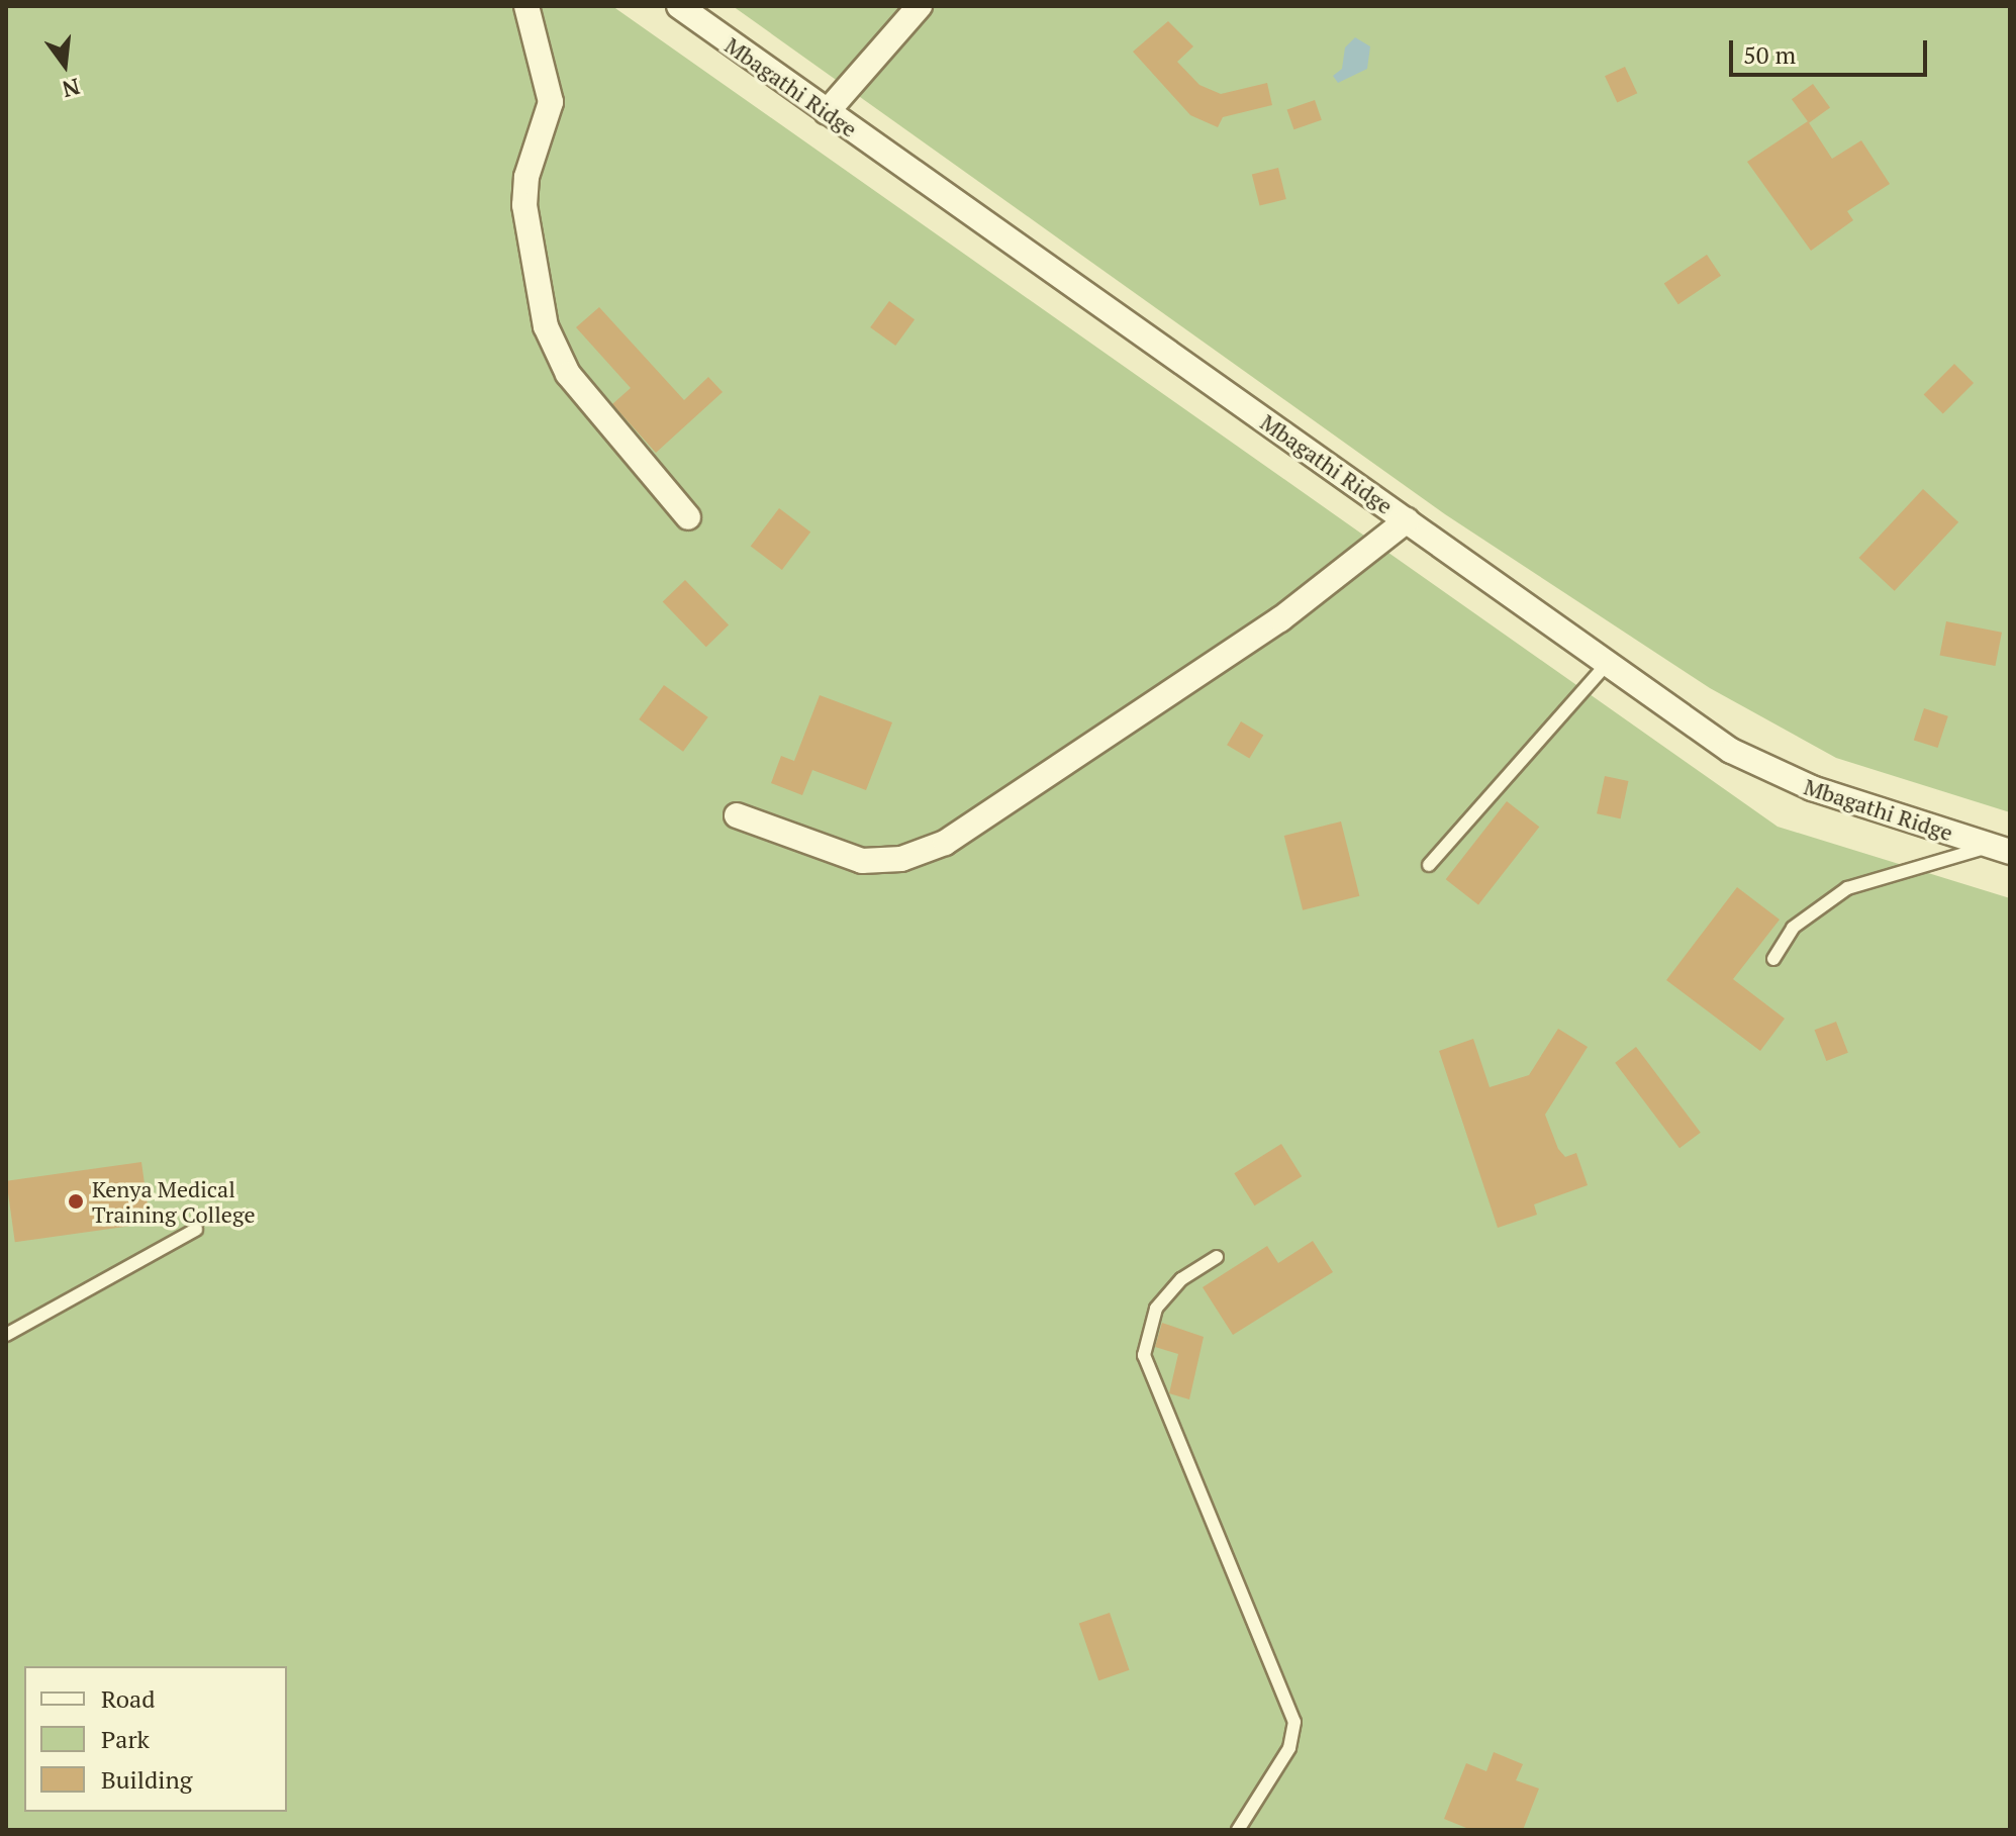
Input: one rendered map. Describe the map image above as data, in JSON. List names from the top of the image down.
{
  "streets": {
    "street": ["Mbagathi Ridge"]
  },
  "places": ["Kenya Medical Training College"],
  "legend": ["Road", "Park", "Building"],
  "scale_bar": "50 m",
  "north": "bottom"
}
